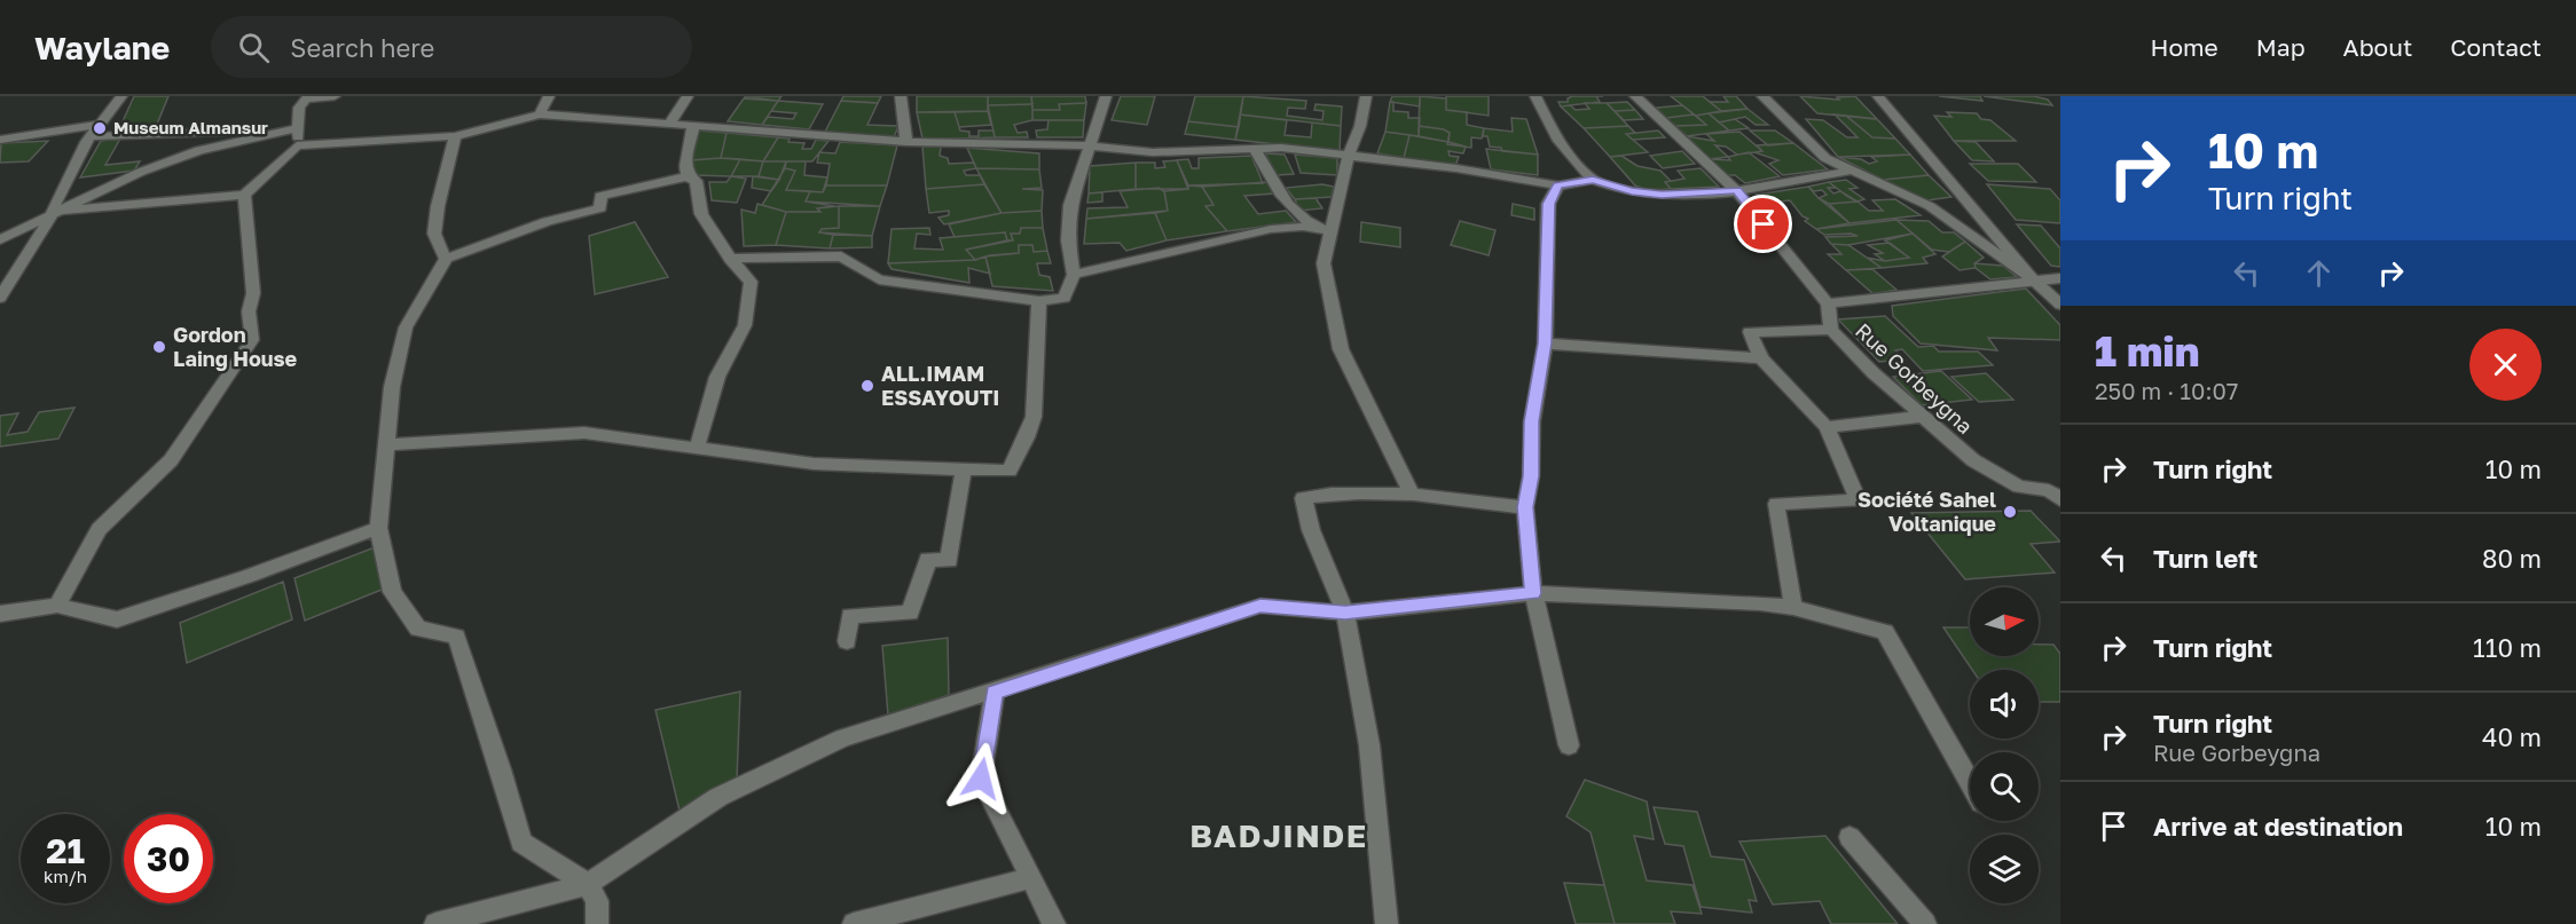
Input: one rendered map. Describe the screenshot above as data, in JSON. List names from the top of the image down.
{
  "streets": {
    "street": ["Rue Gorbeygna"]
  },
  "districts": ["BADJINDE"],
  "places": [
    "Museum Almansur",
    "Gordon Laing House",
    "ALL.IMAM ESSAYOUTI",
    "Société Sahel Voltanique"
  ],
  "north": "right",
  "page": {
    "header": "Waylane",
    "search": "Search here",
    "nav": [
      "Home",
      "Map",
      "About",
      "Contact"
    ],
    "turn": ["10 m", "Turn right"],
    "heading": ["1 min", "250 m · 10:07"],
    "list": [
      {
        "name": "Turn right",
        "value": "10 m"
      },
      {
        "name": "Turn left",
        "value": "80 m"
      },
      {
        "name": "Turn right",
        "value": "110 m"
      },
      {
        "name": "Turn right",
        "note": "Rue Gorbeygna",
        "value": "40 m"
      },
      {
        "name": "Arrive at destination",
        "value": "10 m"
      }
    ],
    "speed": "21 km/h",
    "limit": "30"
  }
}
